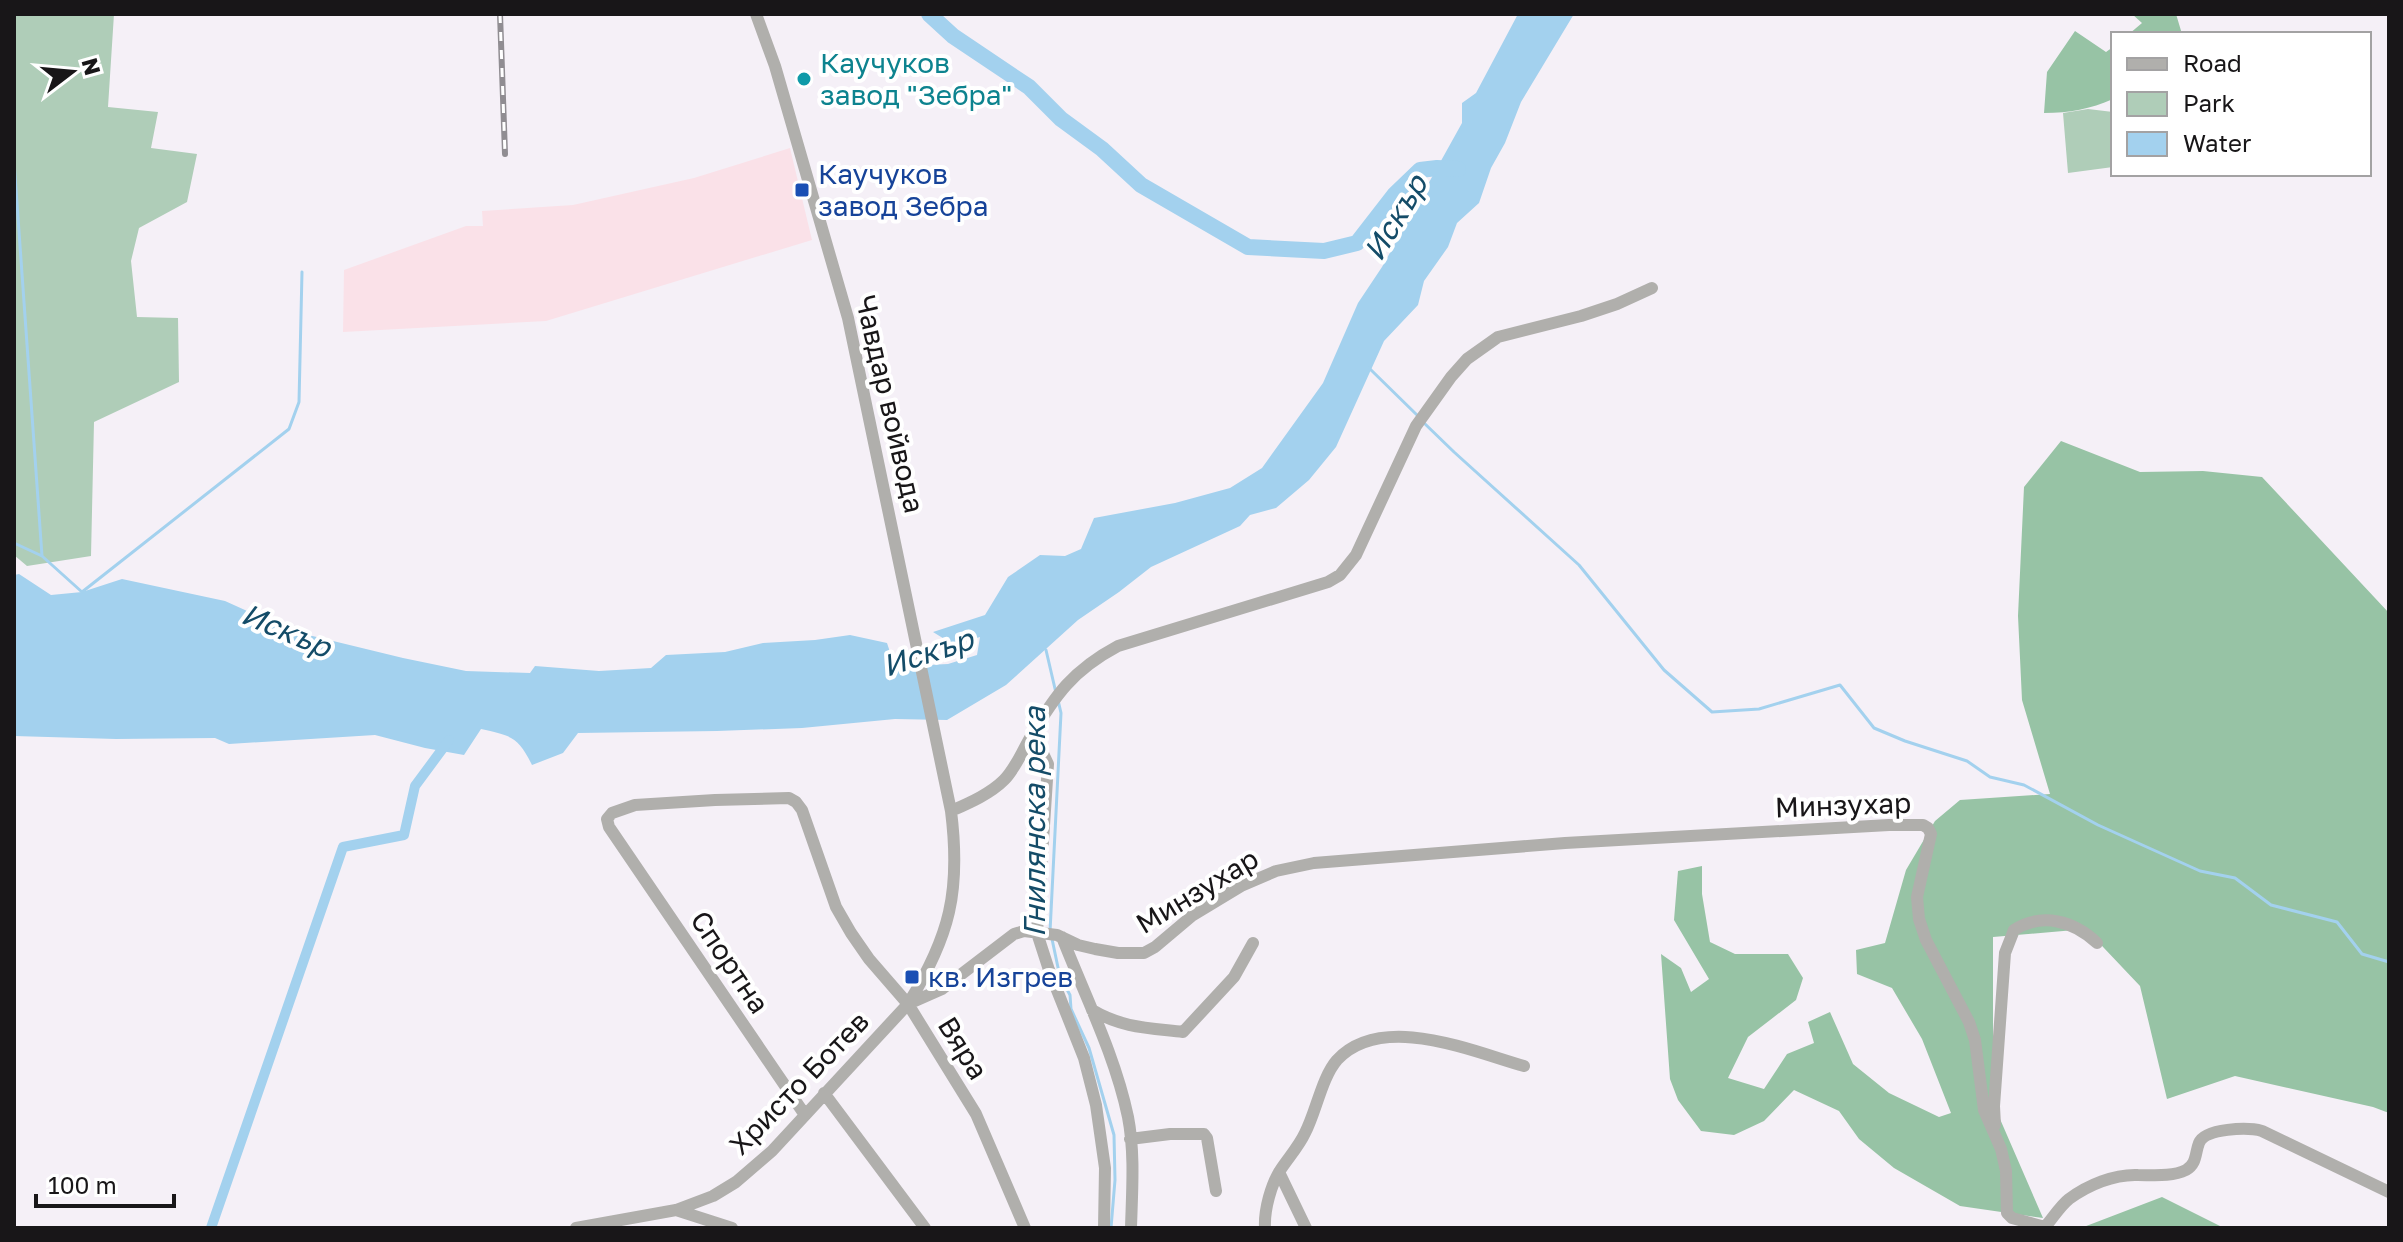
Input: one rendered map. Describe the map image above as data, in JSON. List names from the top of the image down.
{
  "streets": {
    "street": [
      "Чавдар войвода",
      "Минзухар",
      "Спортна",
      "Вяра",
      "Христо Ботев"
    ]
  },
  "crossings": [
    ["Чавдар войвода", "Вяра"],
    ["Чавдар войвода", "Христо Ботев"],
    ["Минзухар", "Христо Ботев"],
    ["Спортна", "Вяра"],
    ["Спортна", "Христо Ботев"],
    ["Вяра", "Христо Ботев"]
  ],
  "water": ["Искър", "Гнилянска река"],
  "places": {
    "other": ["Каучуков завод \"Зебра\""],
    "transit": ["Каучуков завод Зебра", "кв. Изгрев"]
  },
  "legend": ["Road", "Park", "Water"],
  "scale_bar": "100 m",
  "north": "right"
}
